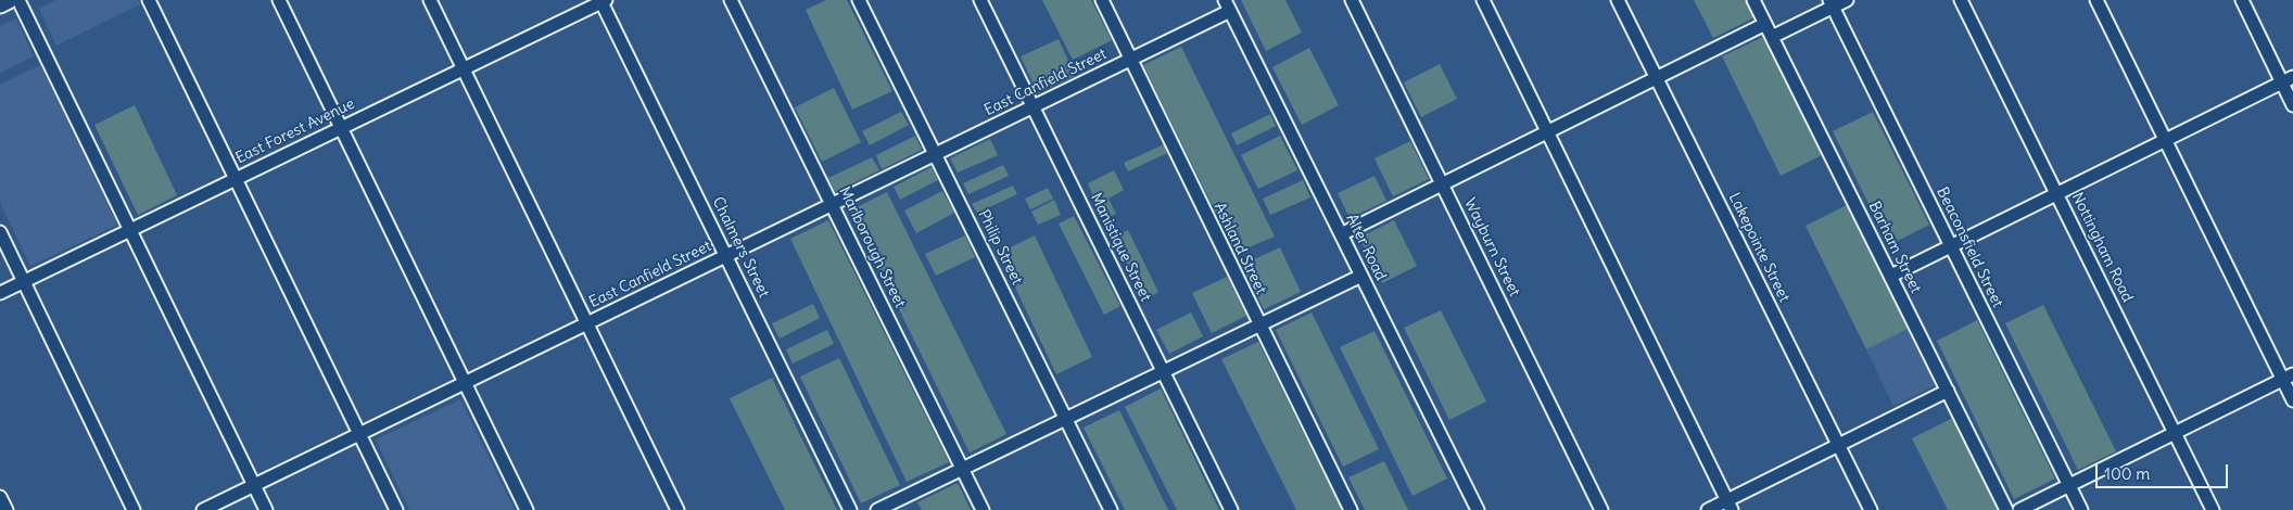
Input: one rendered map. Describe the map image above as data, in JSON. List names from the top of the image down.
{
  "streets": {
    "street": [
      "East Canfield Street",
      "East Forest Avenue",
      "Chalmers Street",
      "Marlborough Street",
      "Philip Street",
      "Manistique Street",
      "Alter Road",
      "Wayburn Street",
      "Lakepointe Street",
      "Barham Street",
      "Beaconsfield Street",
      "Nottingham Road",
      "Ashland Street"
    ]
  },
  "crossings": [
    ["East Canfield Street", "Chalmers Street"],
    ["East Canfield Street", "Marlborough Street"],
    ["East Canfield Street", "Philip Street"],
    ["East Canfield Street", "Manistique Street"],
    ["East Canfield Street", "Alter Road"],
    ["East Canfield Street", "Ashland Street"],
    ["East Forest Avenue", "Chalmers Street"]
  ],
  "scale_bar": "100 m"
}
